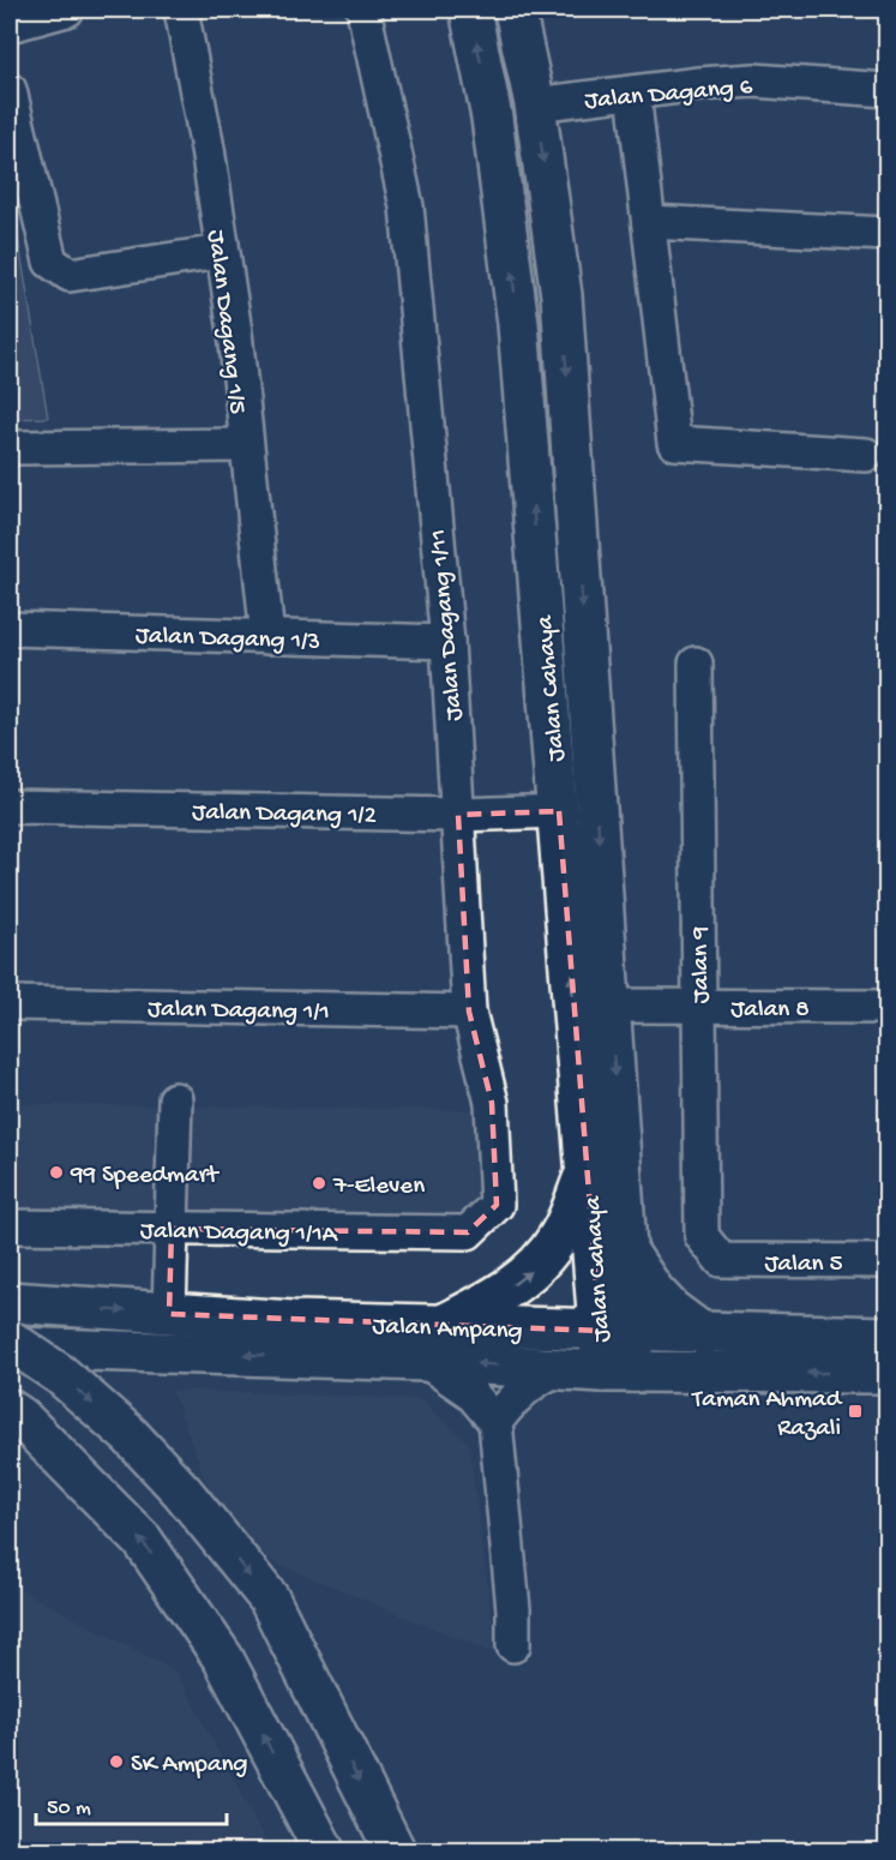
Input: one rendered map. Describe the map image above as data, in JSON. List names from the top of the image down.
{
  "streets": {
    "main road": ["Jalan Cahaya", "Jalan Ampang"],
    "street": [
      "Jalan Dagang 6",
      "Jalan Dagang 1/5",
      "Jalan Dagang 1/11",
      "Jalan Dagang 1/3",
      "Jalan Dagang 1/2",
      "Jalan 9",
      "Jalan 8",
      "Jalan Dagang 1/1",
      "Jalan Dagang 1/1A",
      "Jalan 5"
    ]
  },
  "crossings": [
    ["Jalan Dagang 6", "Jalan Cahaya"],
    ["Jalan Dagang 1/5", "Jalan Dagang 1/3"],
    ["Jalan Dagang 1/11", "Jalan Dagang 1/3"],
    ["Jalan Dagang 1/11", "Jalan Dagang 1/2"],
    ["Jalan Dagang 1/11", "Jalan Dagang 1/1"],
    ["Jalan Dagang 1/11", "Jalan Dagang 1/1A"],
    ["Jalan Cahaya", "Jalan Dagang 1/2"],
    ["Jalan Cahaya", "Jalan 8"],
    ["Jalan Cahaya", "Jalan Ampang"],
    ["Jalan 9", "Jalan 8"],
    ["Jalan 9", "Jalan 5"]
  ],
  "places": {
    "other": ["99 Speedmart", "7-Eleven", "SK Ampang"],
    "transit": ["Taman Ahmad Razali"]
  },
  "scale_bar": "50 m"
}
